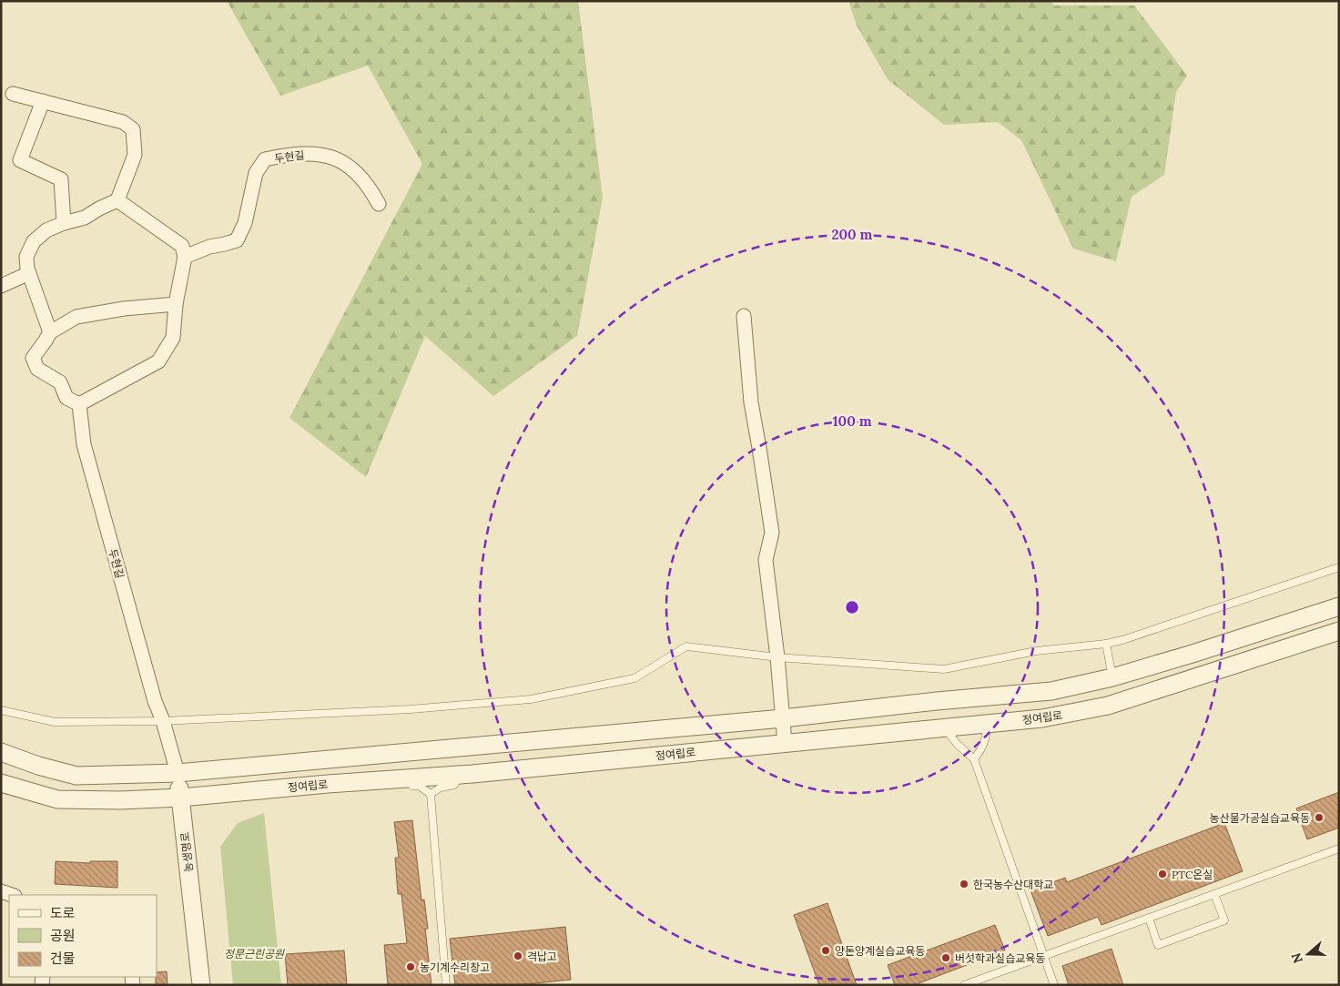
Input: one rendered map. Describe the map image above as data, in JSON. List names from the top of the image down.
{
  "streets": {
    "street": ["두현길", "정여립로", "농생명로"]
  },
  "crossings": [
    ["두현길", "농생명로"],
    ["정여립로", "농생명로"]
  ],
  "parks": ["정문근린공원"],
  "places": [
    "농산물가공실습교육동",
    "PTC온실",
    "한국농수산대학교",
    "양돈양계실습교육동",
    "격납고",
    "버섯학과실습교육동",
    "농기계수리창고"
  ],
  "legend": ["도로", "공원", "건물"],
  "north": "left",
  "rings": ["200 m", "100 m"]
}
